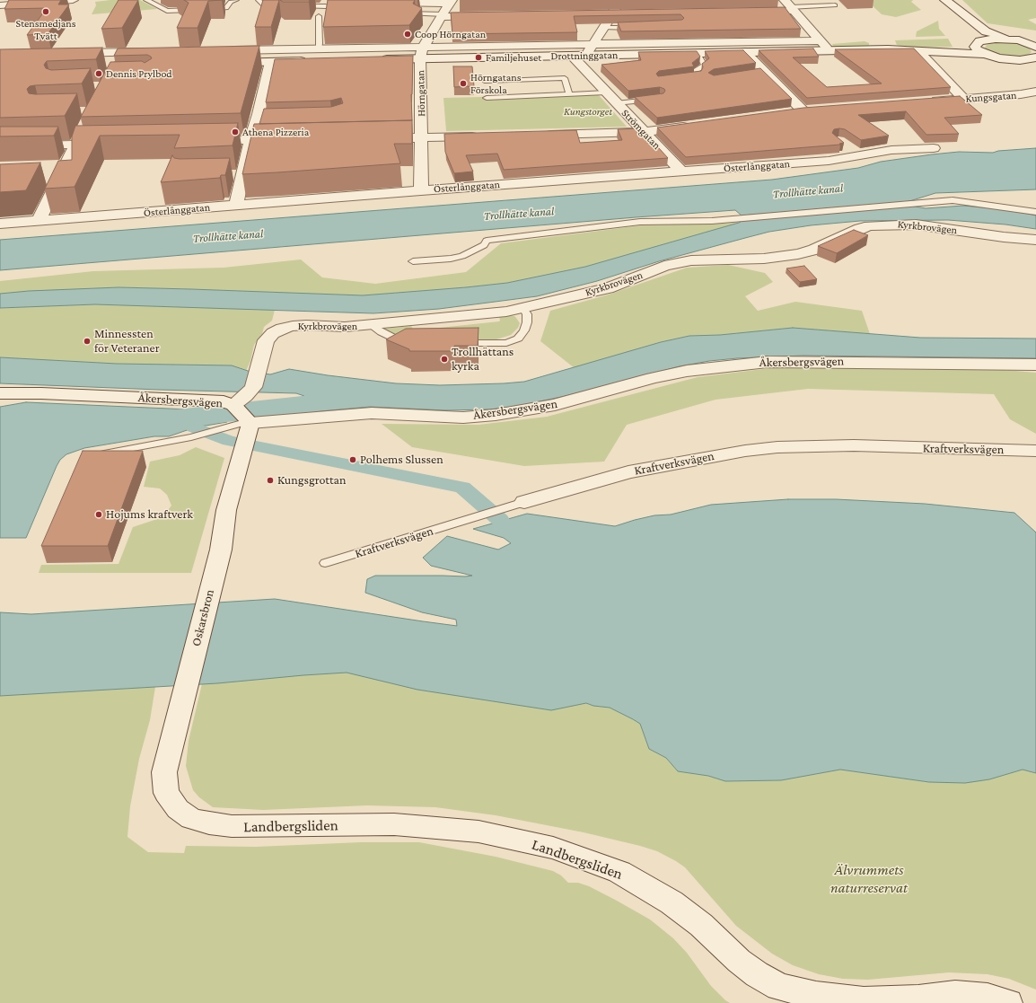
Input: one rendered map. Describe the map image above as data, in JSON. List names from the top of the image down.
{
  "streets": {
    "street": [
      "Drottninggatan",
      "Hörngatan",
      "Kungsgatan",
      "Strömgatan",
      "Österlånggatan",
      "Kyrkbrovägen",
      "Åkersbergsvägen",
      "Kraftverksvägen",
      "Oskarsbron",
      "Landbergsliden"
    ]
  },
  "crossings": [
    ["Drottninggatan", "Hörngatan"],
    ["Drottninggatan", "Strömgatan"],
    ["Hörngatan", "Österlånggatan"],
    ["Strömgatan", "Österlånggatan"],
    ["Kyrkbrovägen", "Åkersbergsvägen"],
    ["Kyrkbrovägen", "Oskarsbron"],
    ["Åkersbergsvägen", "Oskarsbron"],
    ["Oskarsbron", "Landbergsliden"]
  ],
  "water": ["Trollhätte kanal"],
  "parks": ["Kungstorget", "Älvrummets naturreservat"],
  "places": [
    "Stensmedjans Tvätt",
    "Coop Hörngatan",
    "Familjehuset",
    "Dennis Prylbod",
    "Hörngatans Förskola",
    "Athena Pizzeria",
    "Minnessten för Veteraner",
    "Trollhättans kyrka",
    "Polhems Slussen",
    "Kungsgrottan",
    "Hojums kraftverk"
  ]
}
